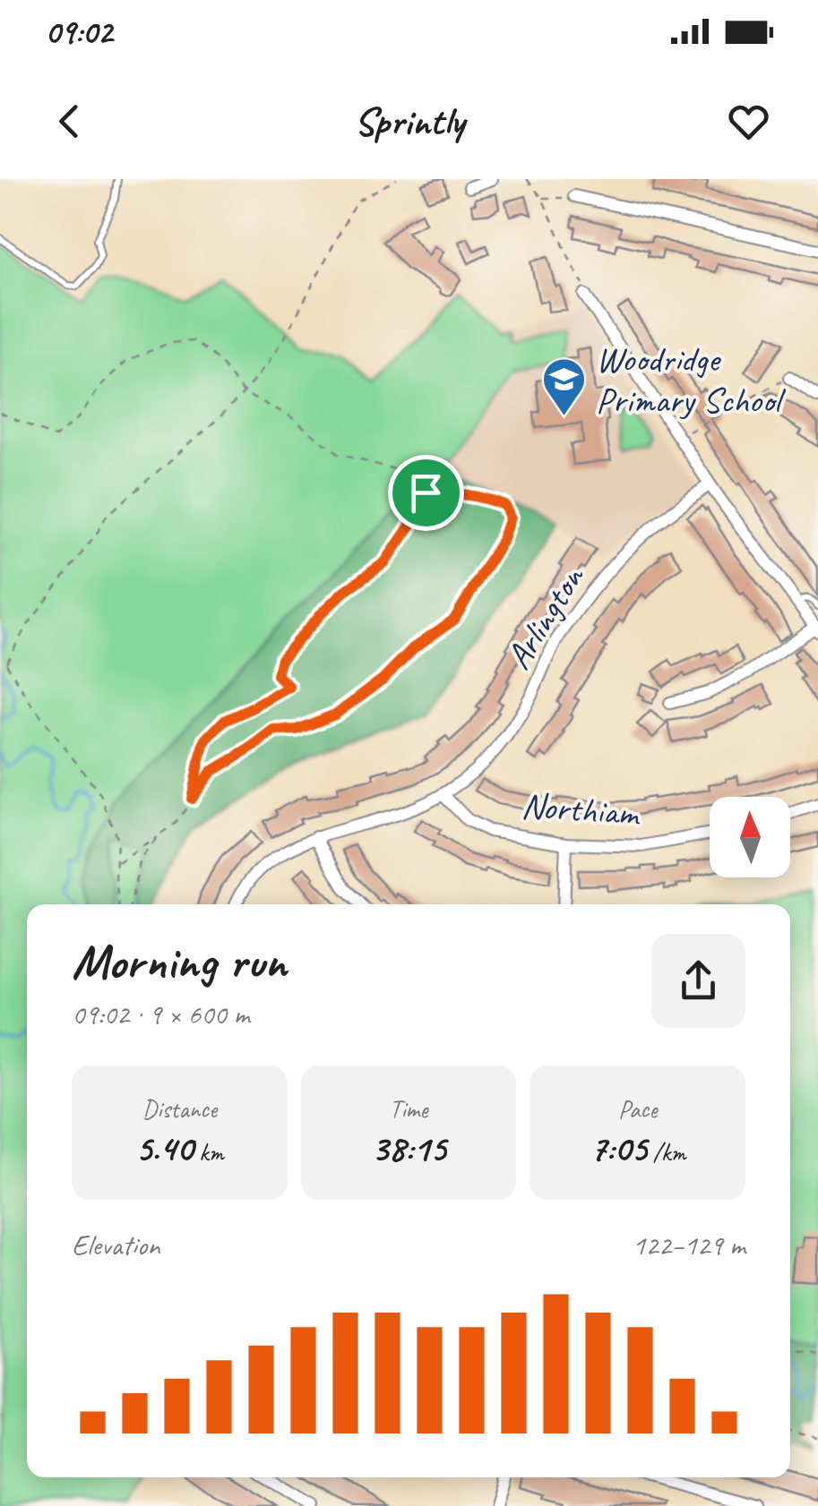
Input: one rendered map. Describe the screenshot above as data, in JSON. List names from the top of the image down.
{
  "streets": {
    "street": ["Arlington", "Northiam"]
  },
  "crossings": [
    ["Arlington", "Northiam"]
  ],
  "places": {
    "school or university": ["Woodridge Primary School"]
  },
  "north": "top",
  "page": {
    "status": "09:02",
    "header": "Sprintly",
    "heading": ["Morning run", "09:02 · 9 × 600 m"],
    "stats": [
      ["Distance", "5.40 km"],
      ["Time", "38:15"],
      ["Pace", "7:05 /km"]
    ],
    "chart": ["Elevation", "122–129 m"]
  }
}
